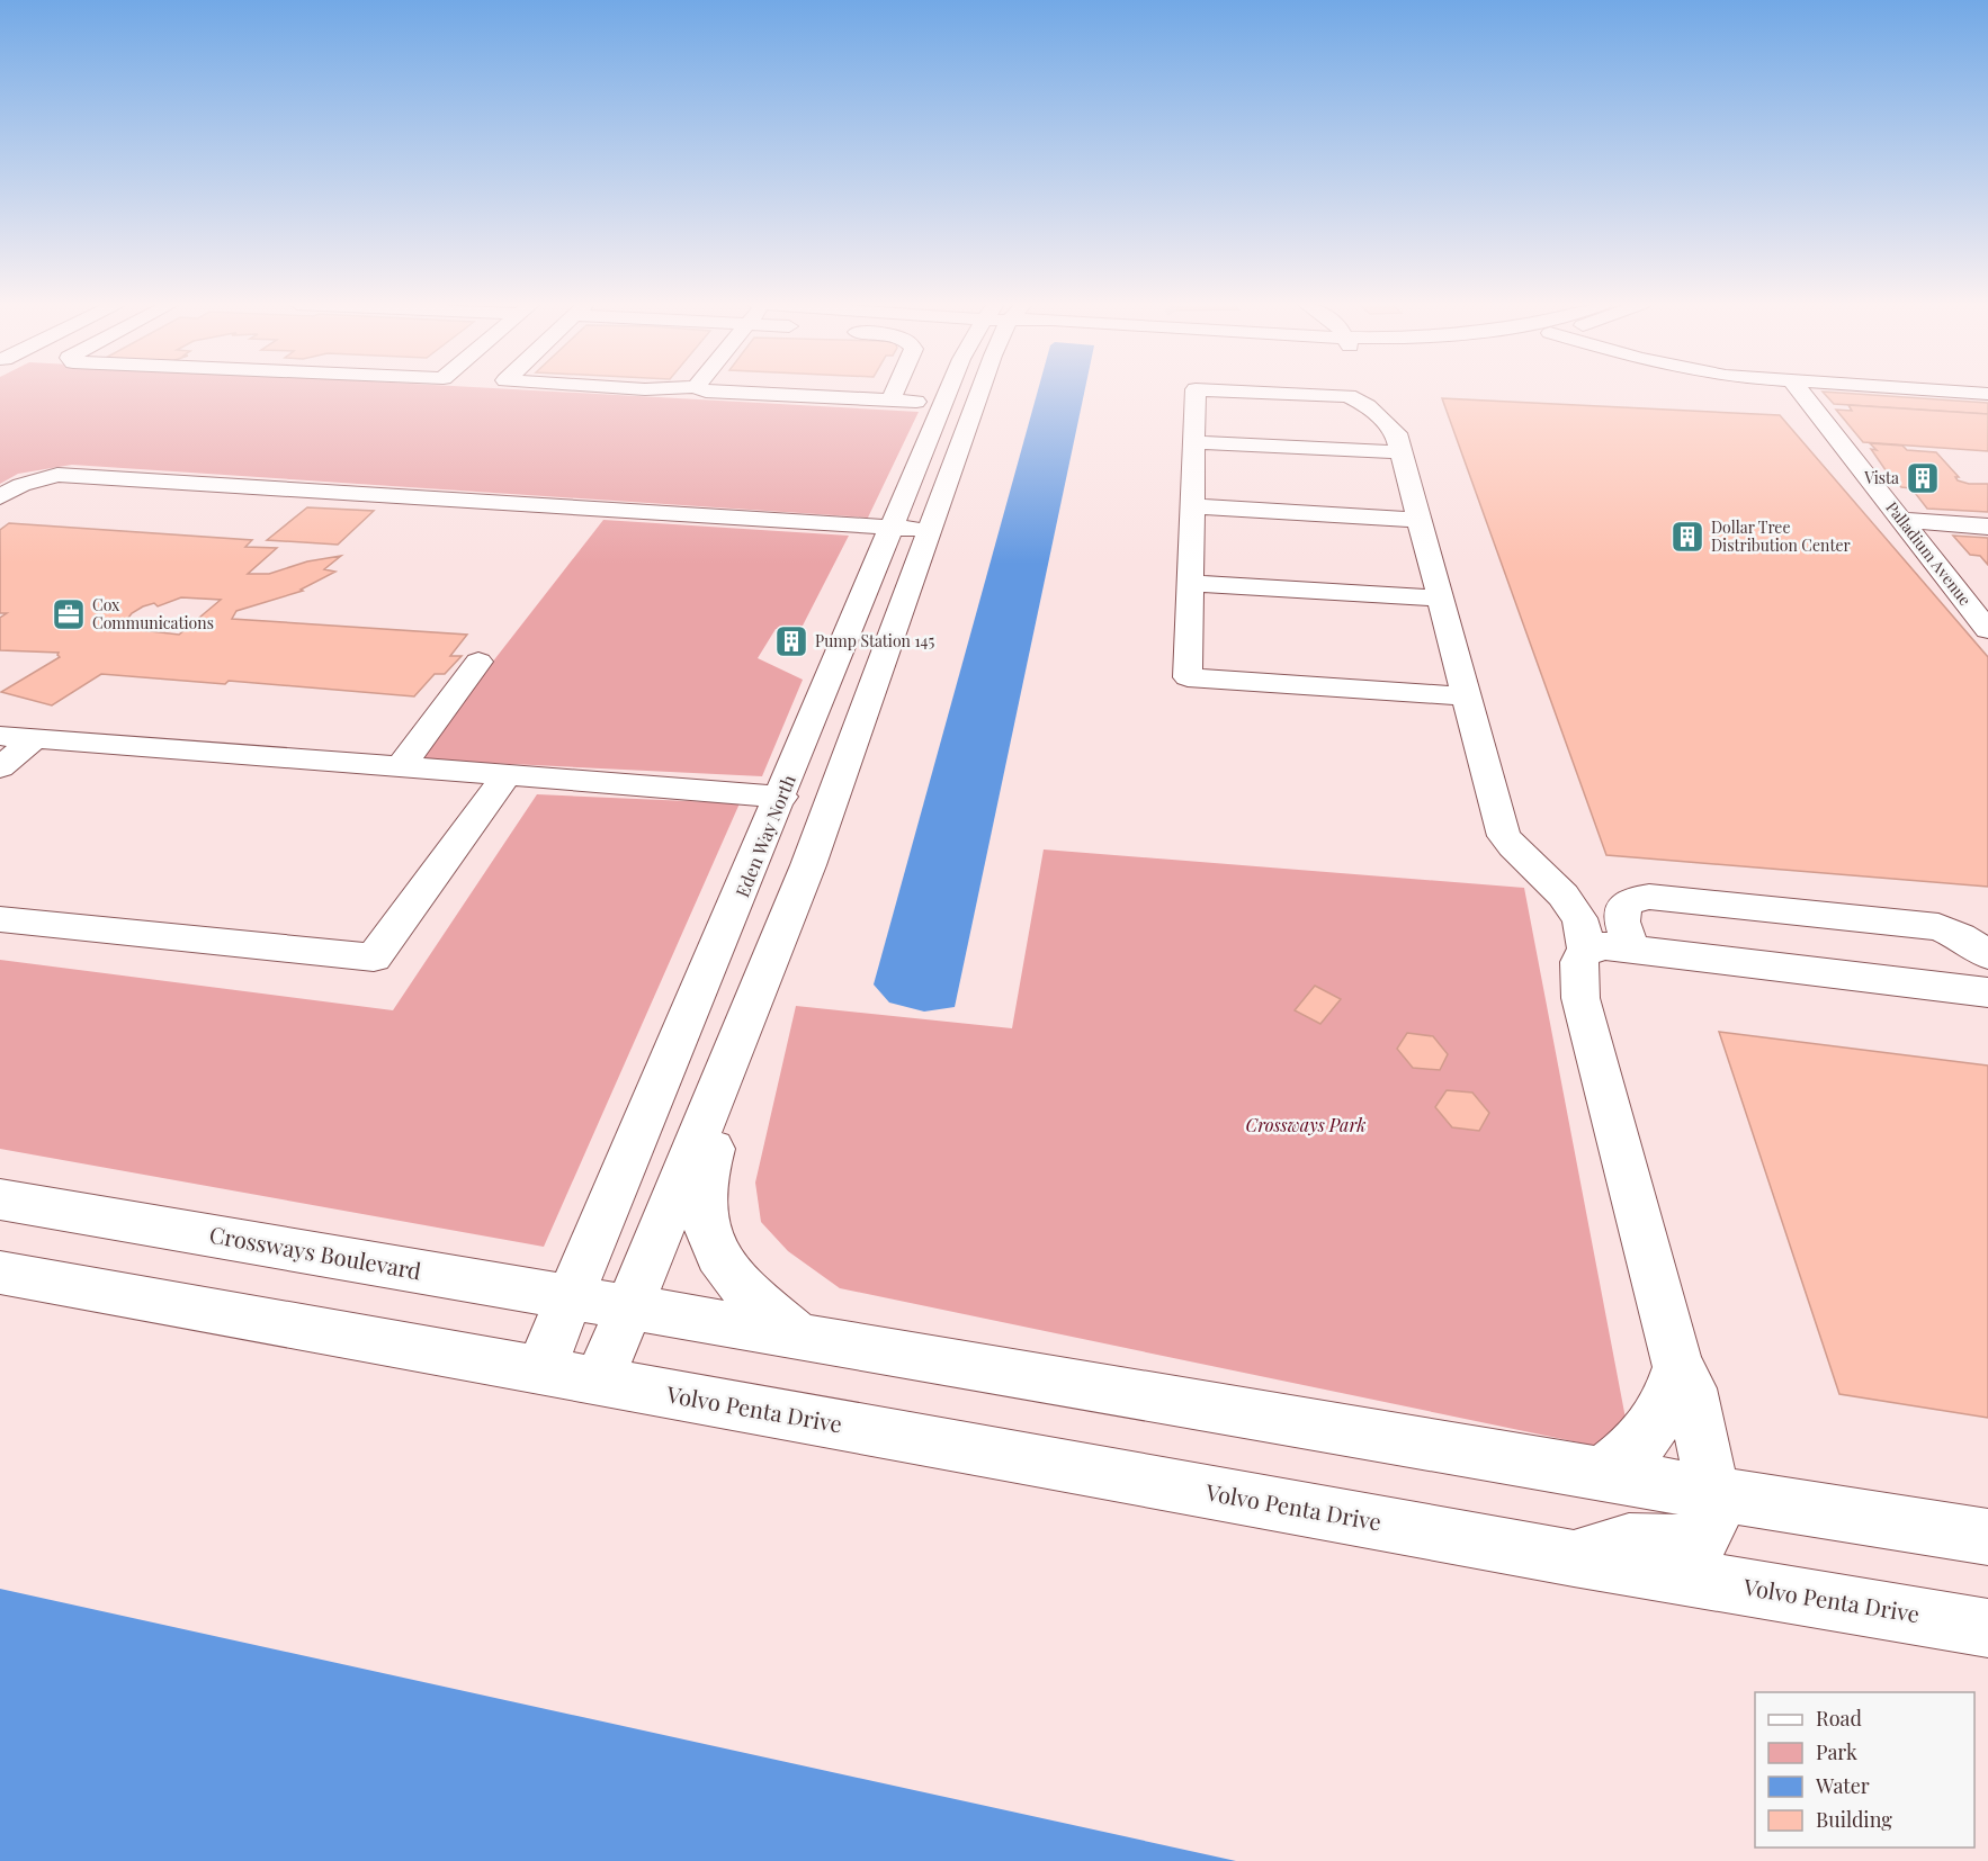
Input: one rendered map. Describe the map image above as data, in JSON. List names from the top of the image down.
{
  "streets": {
    "street": [
      "Palladium Avenue",
      "Eden Way North",
      "Crossways Boulevard",
      "Volvo Penta Drive"
    ]
  },
  "crossings": [
    ["Eden Way North", "Crossways Boulevard"]
  ],
  "parks": ["Crossways Park"],
  "places": {
    "building": ["Vista", "Dollar Tree Distribution Center", "Pump Station 145"],
    "office": ["Cox Communications"]
  },
  "legend": [
    "Road",
    "Park",
    "Water",
    "Building"
  ]
}
